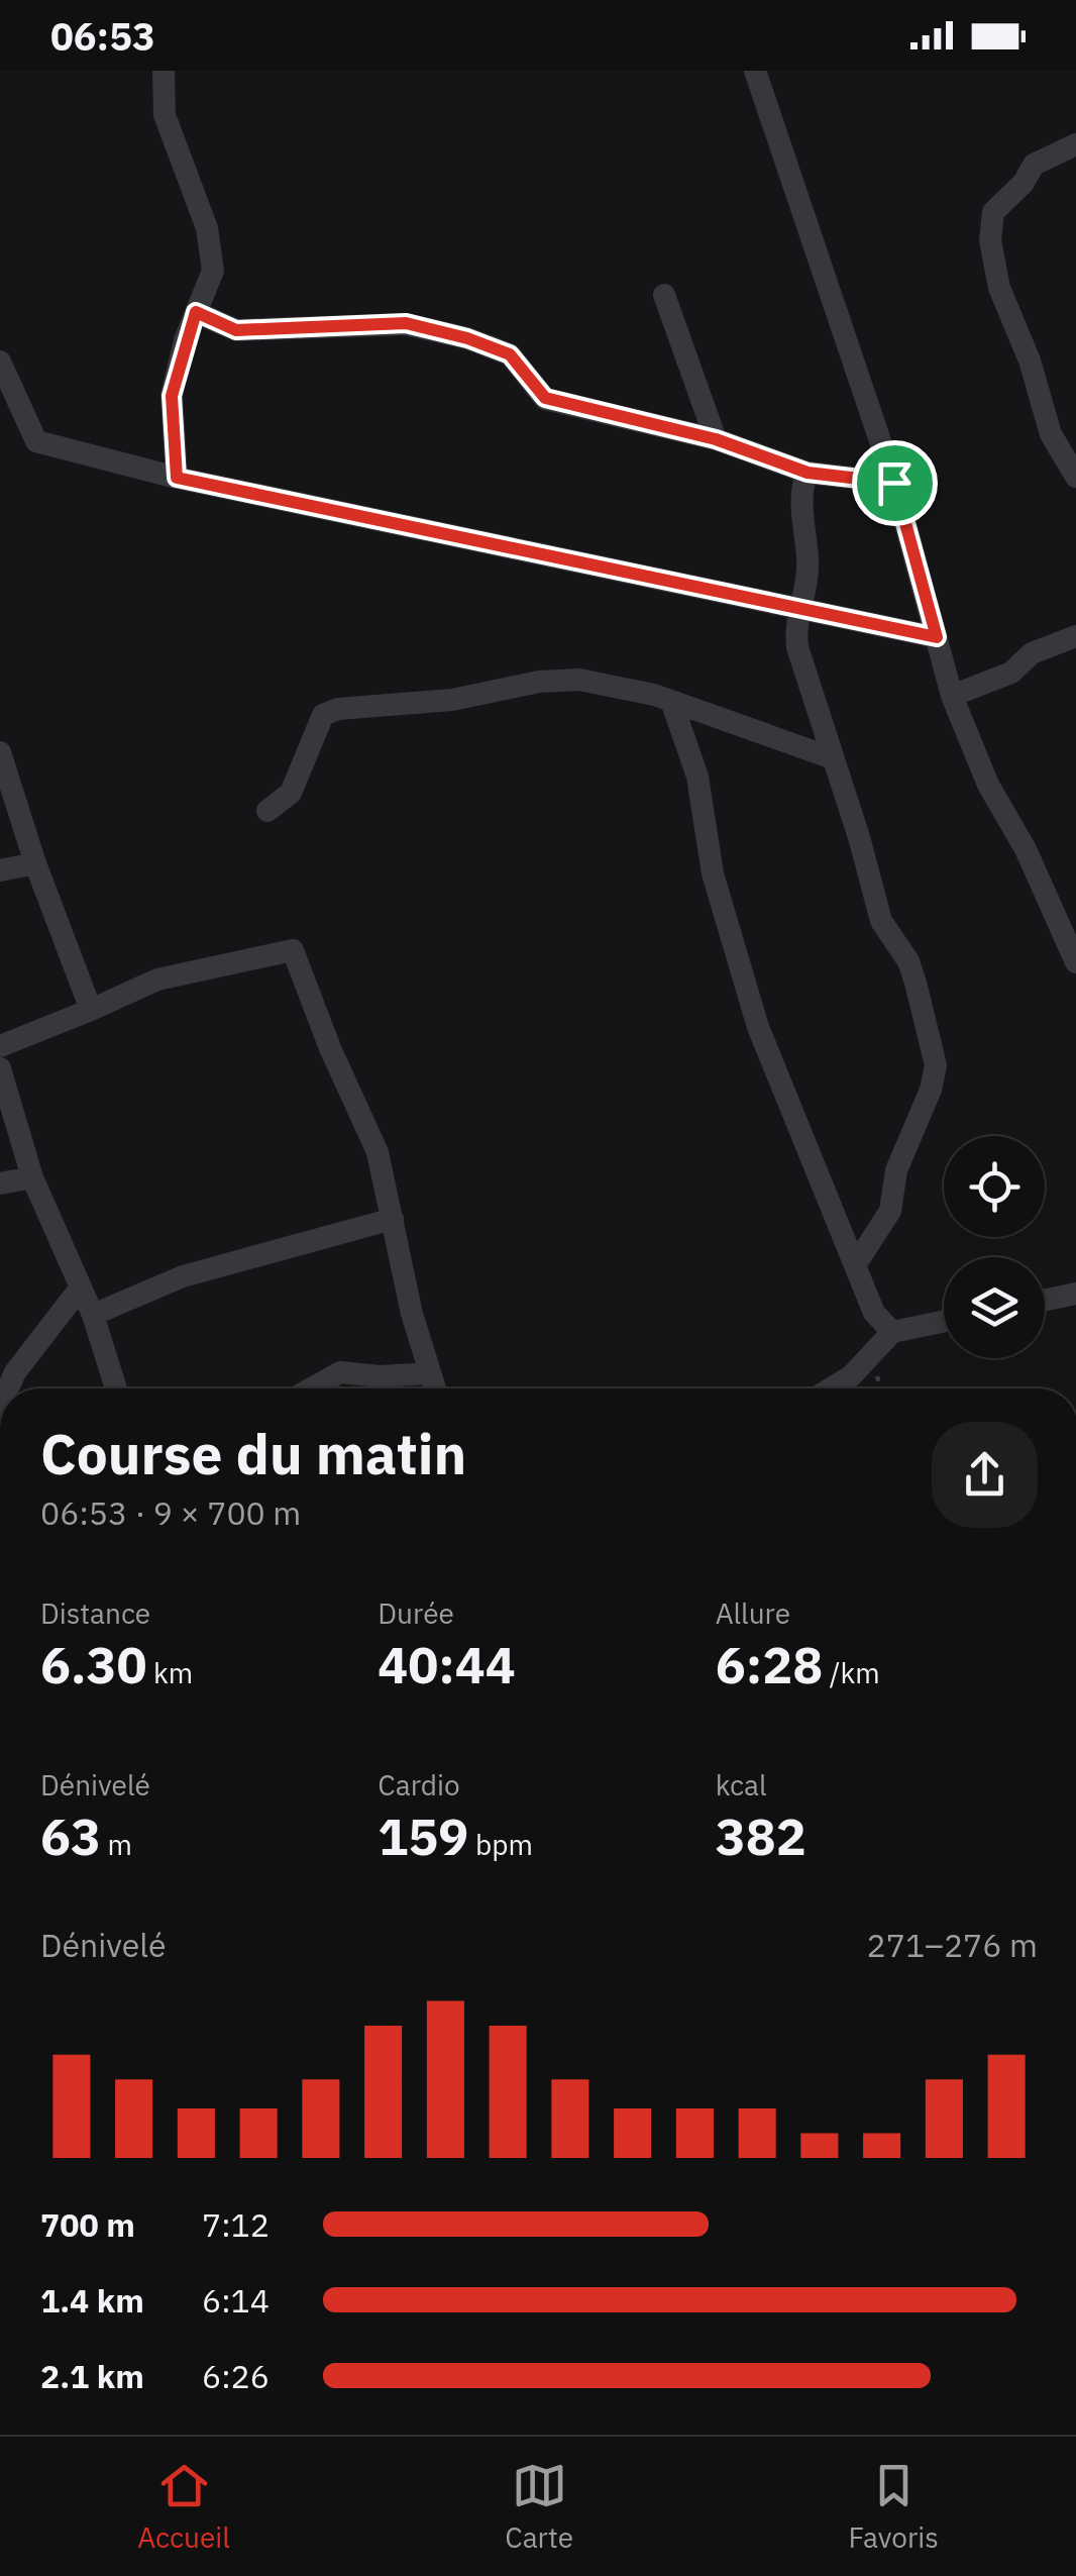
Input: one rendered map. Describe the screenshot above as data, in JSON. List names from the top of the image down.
{
  "page": {
    "status": "06:53",
    "heading": ["Course du matin", "06:53 · 9 × 700 m"],
    "stats": [
      ["Distance", "6.30 km"],
      ["Durée", "40:44"],
      ["Allure", "6:28 /km"],
      ["Dénivelé", "63 m"],
      ["Cardio", "159 bpm"],
      ["kcal", "382"]
    ],
    "chart": ["Dénivelé", "271–276 m"],
    "list": [
      {
        "name": "700 m",
        "note": "7:12"
      },
      {
        "name": "1.4 km",
        "note": "6:14"
      },
      {
        "name": "2.1 km",
        "note": "6:26"
      }
    ],
    "tabs": ["Accueil", "Carte", "Favoris"]
  }
}
